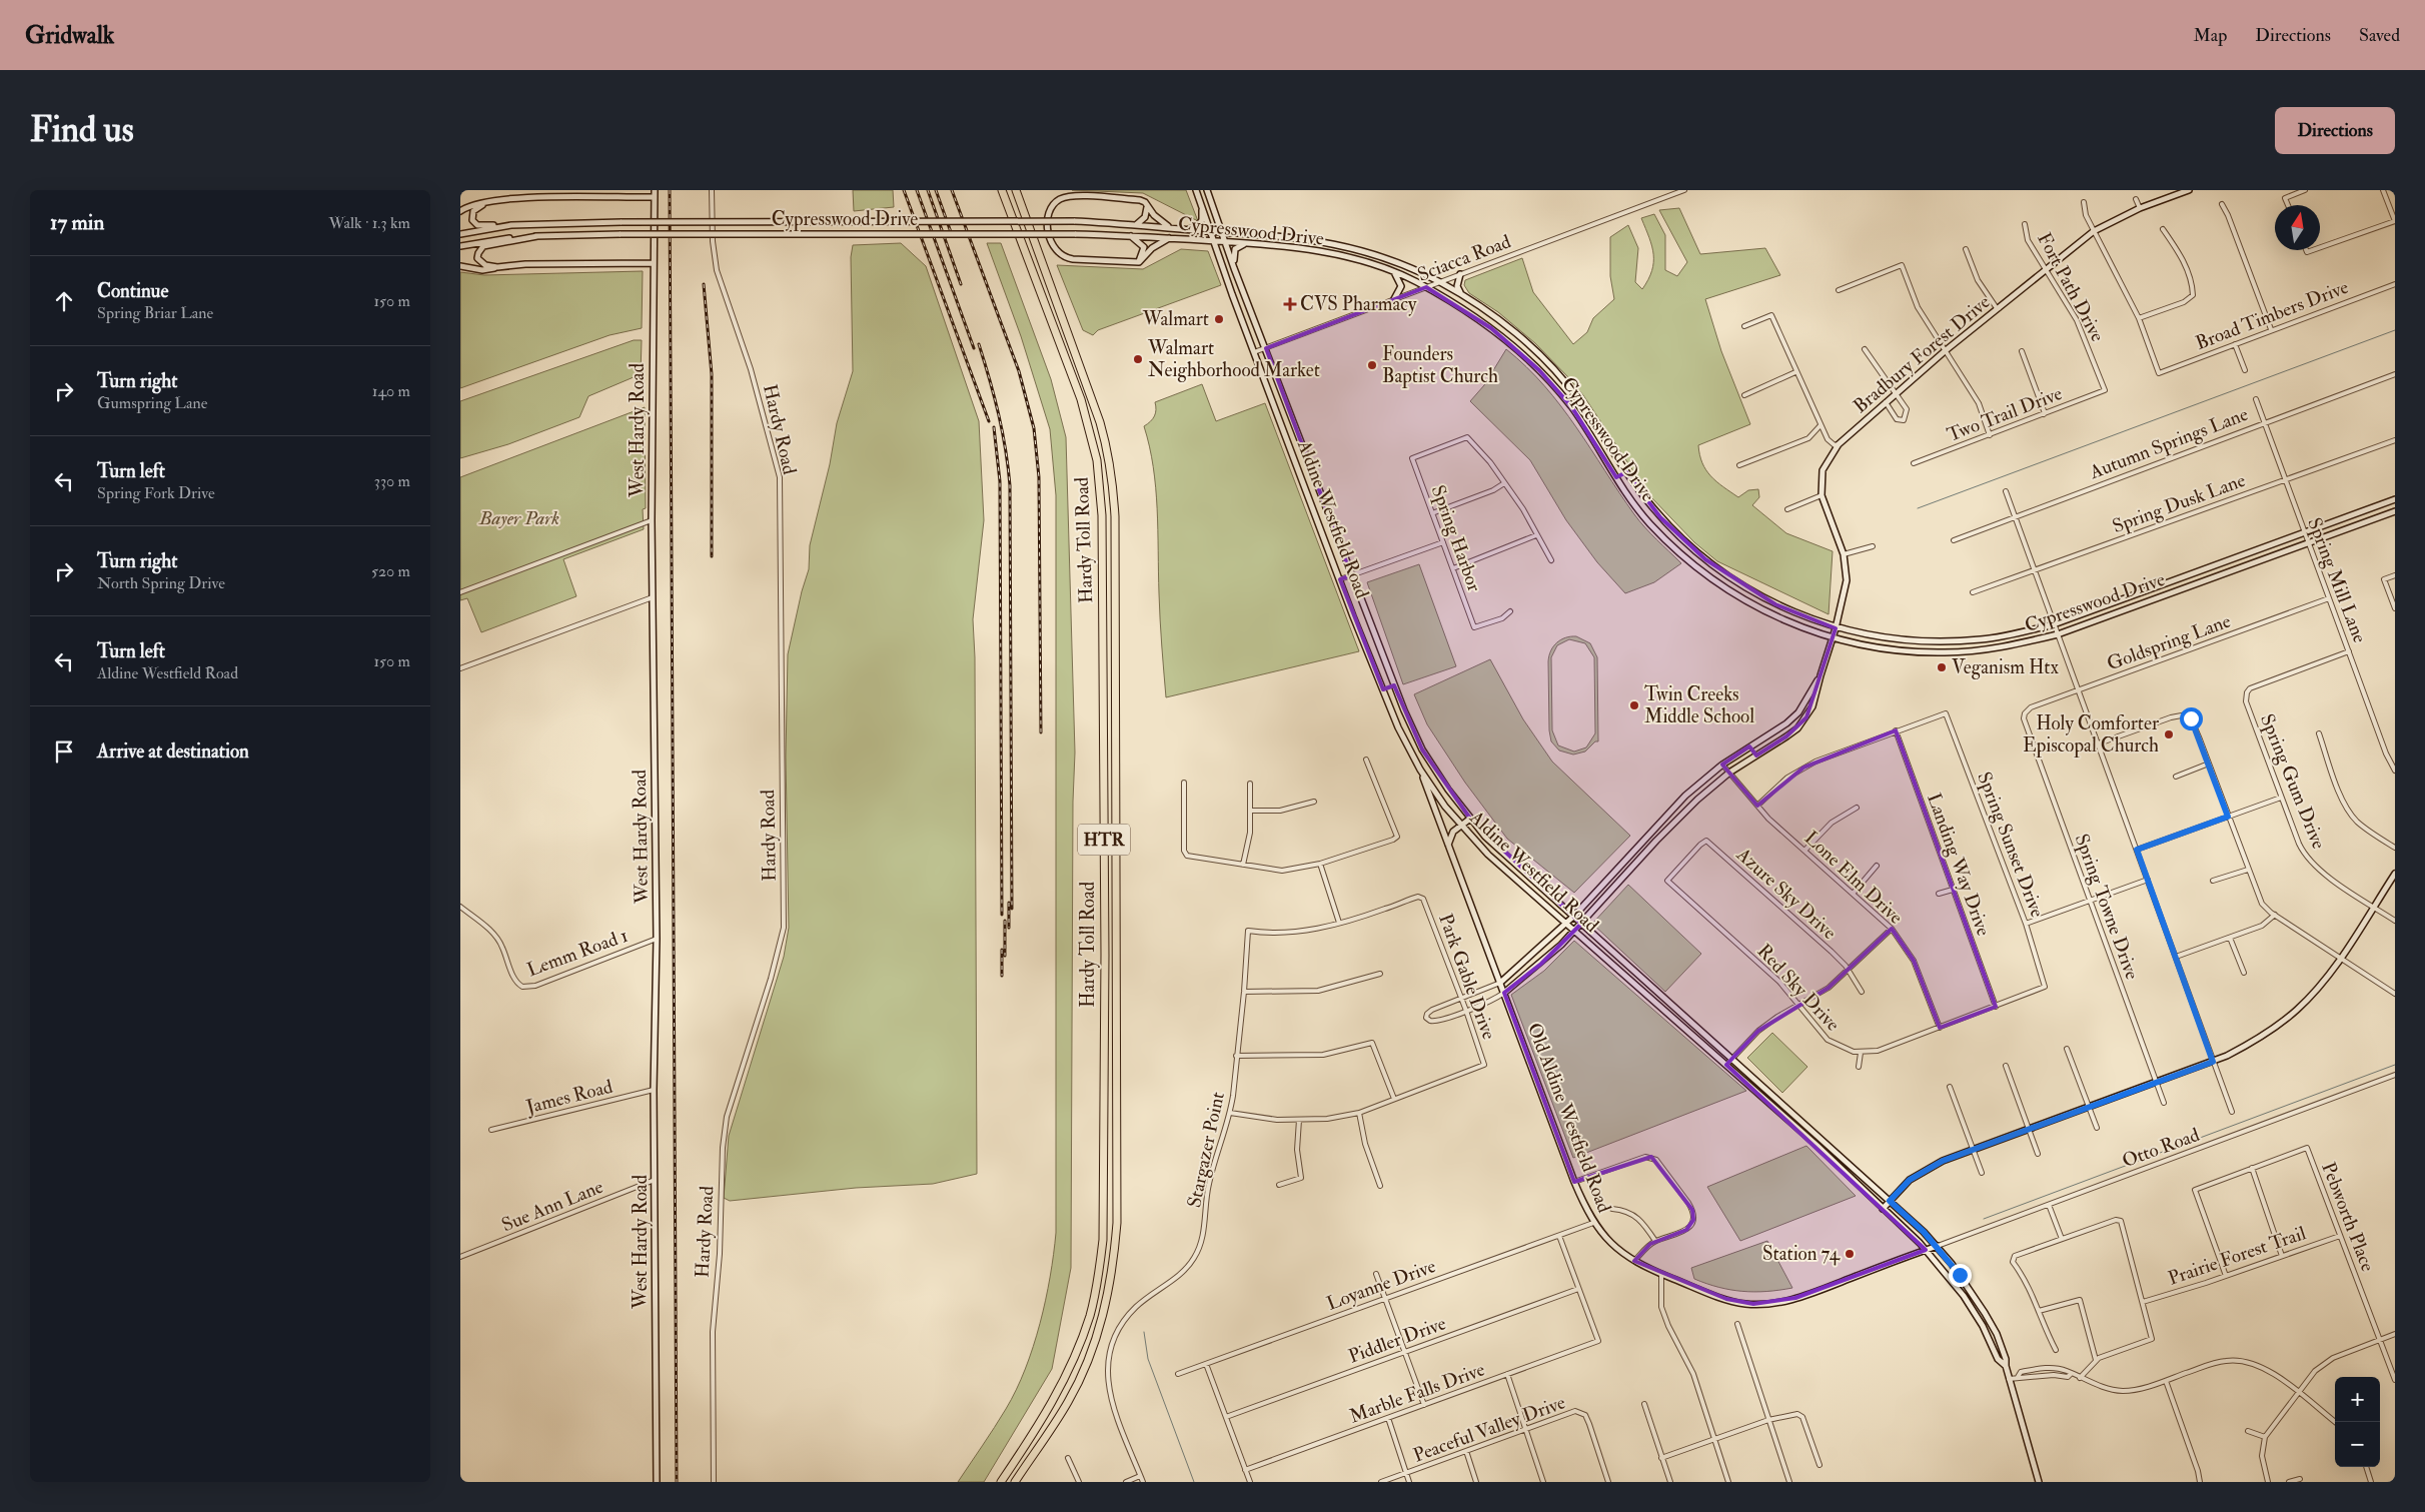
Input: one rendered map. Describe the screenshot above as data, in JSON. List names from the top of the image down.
{
  "streets": {
    "highway": ["Hardy Toll Road", "HTR"],
    "main road": [
      "Cypresswood Drive",
      "Bradbury Forest Drive",
      "West Hardy Road",
      "Aldine Westfield Road",
      "Old Aldine Westfield Road"
    ],
    "street": [
      "Sciacca Road",
      "Fort Path Drive",
      "Broad Timbers Drive",
      "Two Trail Drive",
      "Hardy Road",
      "Autumn Springs Lane",
      "Spring Dusk Lane",
      "Spring Harbor",
      "Spring Mill Lane",
      "Goldspring Lane",
      "Spring Gum Drive",
      "Spring Sunset Drive",
      "Landing Way Drive",
      "Lone Elm Drive",
      "Azure Sky Drive",
      "Spring Towne Drive",
      "Lemm Road 1",
      "Park Gable Drive",
      "Red Sky Drive",
      "James Road",
      "Otto Road",
      "Stargazer Point",
      "Sue Ann Lane",
      "Pebworth Place",
      "Prairie Forest Trail",
      "Loyanne Drive",
      "Piddler Drive",
      "Marble Falls Drive",
      "Peaceful Valley Drive"
    ]
  },
  "crossings": [
    ["Cypresswood Drive", "Sciacca Road"],
    ["Cypresswood Drive", "Bradbury Forest Drive"],
    ["Cypresswood Drive", "Aldine Westfield Road"],
    ["Cypresswood Drive", "Spring Mill Lane"],
    ["Sciacca Road", "Aldine Westfield Road"],
    ["Fort Path Drive", "Bradbury Forest Drive"],
    ["Fort Path Drive", "Two Trail Drive"],
    ["West Hardy Road", "Lemm Road 1"],
    ["West Hardy Road", "James Road"],
    ["West Hardy Road", "Sue Ann Lane"],
    ["Autumn Springs Lane", "Spring Mill Lane"],
    ["Spring Dusk Lane", "Spring Mill Lane"],
    ["Aldine Westfield Road", "Old Aldine Westfield Road"],
    ["Aldine Westfield Road", "Otto Road"],
    ["Spring Mill Lane", "Goldspring Lane"],
    ["Spring Mill Lane", "Spring Gum Drive"],
    ["Goldspring Lane", "Spring Towne Drive"],
    ["Spring Sunset Drive", "Landing Way Drive"],
    ["Spring Sunset Drive", "Red Sky Drive"],
    ["Landing Way Drive", "Red Sky Drive"],
    ["Lone Elm Drive", "Red Sky Drive"],
    ["Azure Sky Drive", "Red Sky Drive"],
    ["Park Gable Drive", "Stargazer Point"],
    ["Old Aldine Westfield Road", "Otto Road"],
    ["Old Aldine Westfield Road", "Loyanne Drive"],
    ["Pebworth Place", "Prairie Forest Trail"],
    ["Piddler Drive", "Marble Falls Drive"]
  ],
  "parks": ["Bayer Park"],
  "places": {
    "health": ["CVS Pharmacy"],
    "other": [
      "Walmart",
      "Walmart Neighborhood Market",
      "Founders Baptist Church",
      "Veganism Htx",
      "Twin Creeks Middle School",
      "Holy Comforter Episcopal Church",
      "Station 74"
    ]
  },
  "north": "top",
  "page": {
    "header": "Gridwalk",
    "nav": ["Map", "Directions", "Saved"],
    "buttons": "Directions",
    "title": "Find us",
    "heading": ["17 min", "Walk · 1.3 km"],
    "list": [
      ["Continue", "Spring Briar Lane", "150 m"],
      ["Turn right", "Gumspring Lane", "140 m"],
      ["Turn left", "Spring Fork Drive", "330 m"],
      ["Turn right", "North Spring Drive", "520 m"],
      ["Turn left", "Aldine Westfield Road", "150 m"],
      "Arrive at destination"
    ],
    "map_buttons": ["+", "−"]
  }
}
